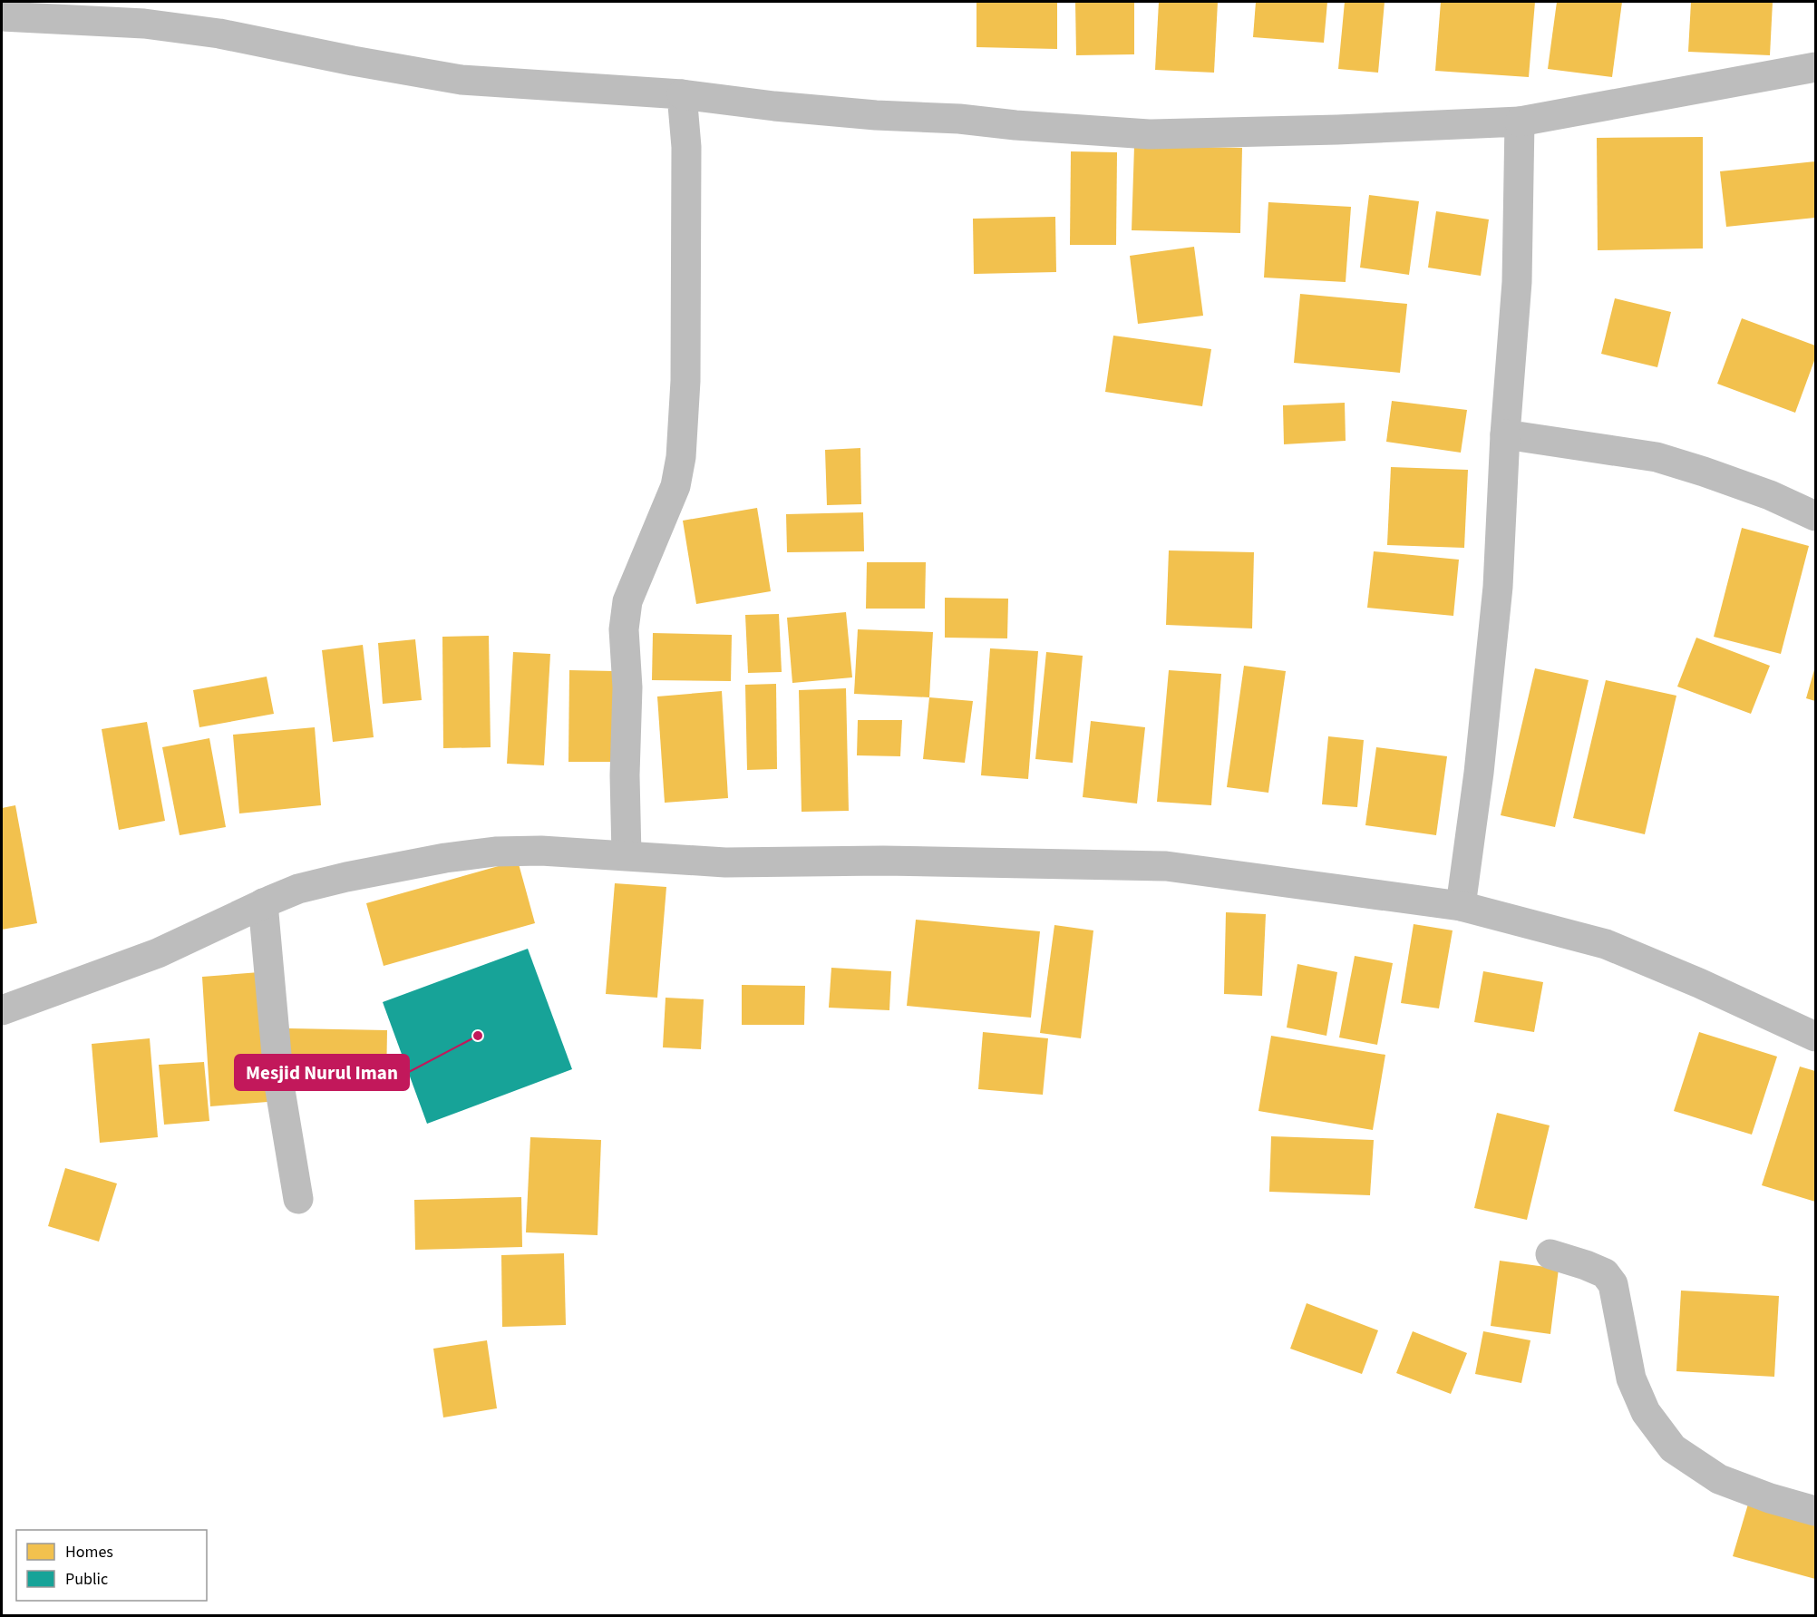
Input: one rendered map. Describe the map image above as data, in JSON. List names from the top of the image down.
{
  "places": ["Mesjid Nurul Iman"],
  "legend": ["Homes", "Public"]
}
